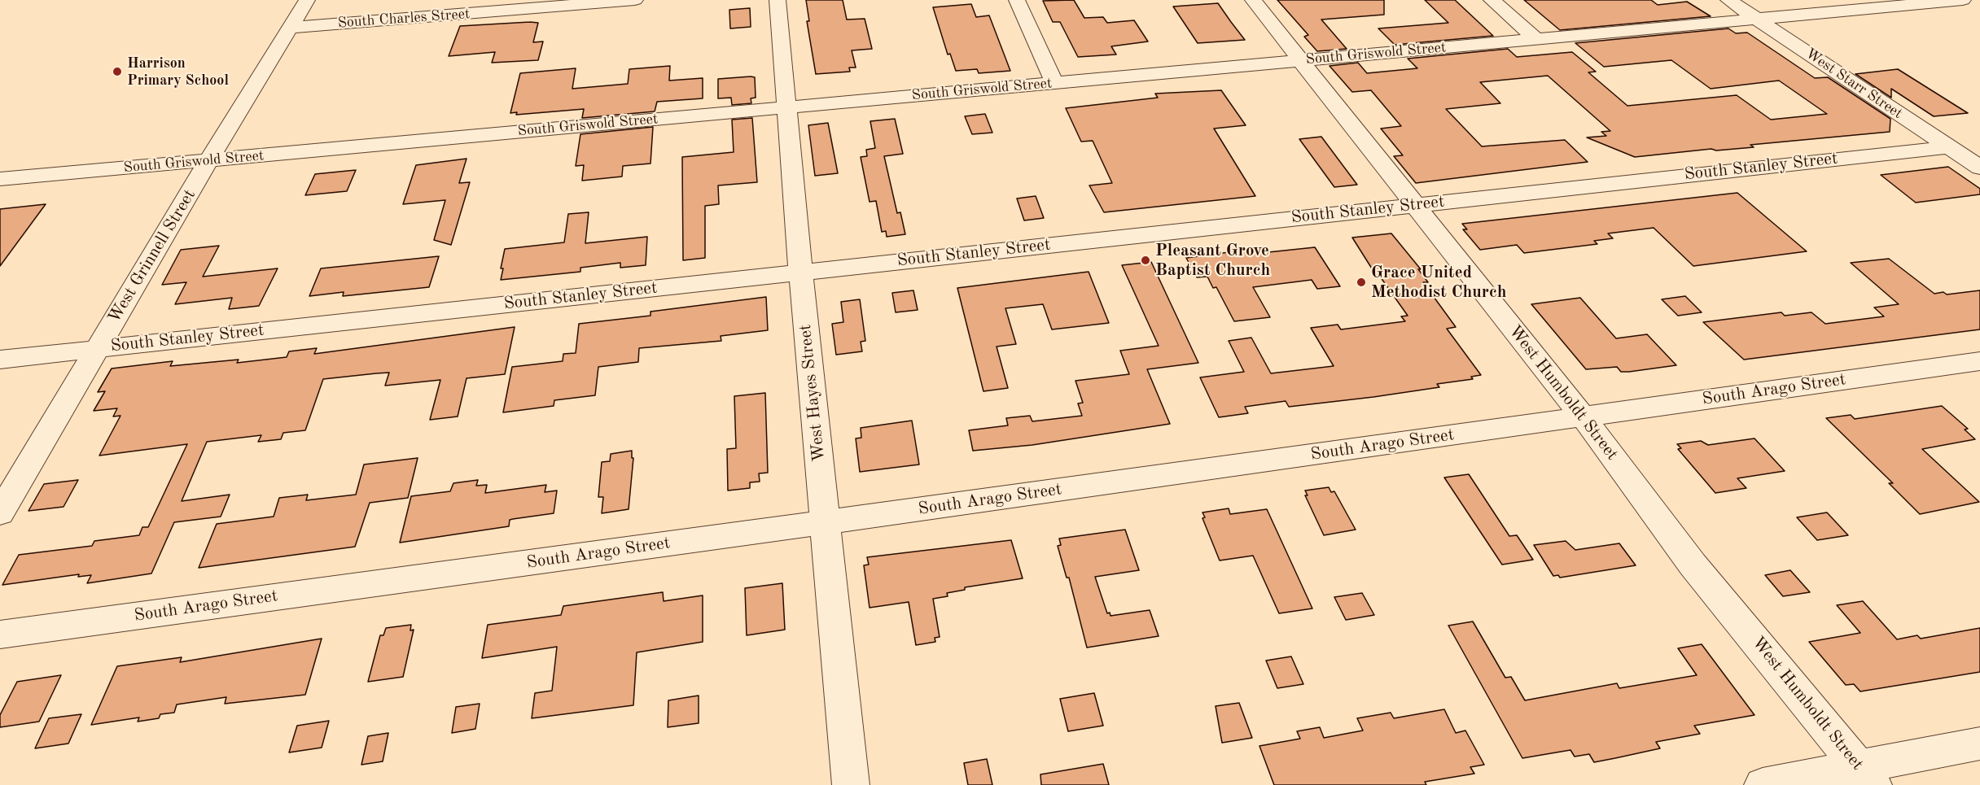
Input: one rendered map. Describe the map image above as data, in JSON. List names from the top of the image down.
{
  "streets": {
    "street": [
      "South Charles Street",
      "South Griswold Street",
      "West Starr Street",
      "South Stanley Street",
      "West Grinnell Street",
      "South Arago Street",
      "West Hayes Street",
      "West Humboldt Street"
    ]
  },
  "crossings": [
    ["South Charles Street", "West Grinnell Street"],
    ["South Griswold Street", "West Starr Street"],
    ["South Griswold Street", "West Grinnell Street"],
    ["South Griswold Street", "West Hayes Street"],
    ["South Griswold Street", "West Humboldt Street"],
    ["West Starr Street", "South Stanley Street"],
    ["South Stanley Street", "West Grinnell Street"],
    ["South Stanley Street", "West Hayes Street"],
    ["South Stanley Street", "West Humboldt Street"],
    ["South Arago Street", "West Hayes Street"],
    ["South Arago Street", "West Humboldt Street"]
  ],
  "places": ["Harrison Primary School", "Pleasant Grove Baptist Church", "Grace United Methodist Church"]
}
